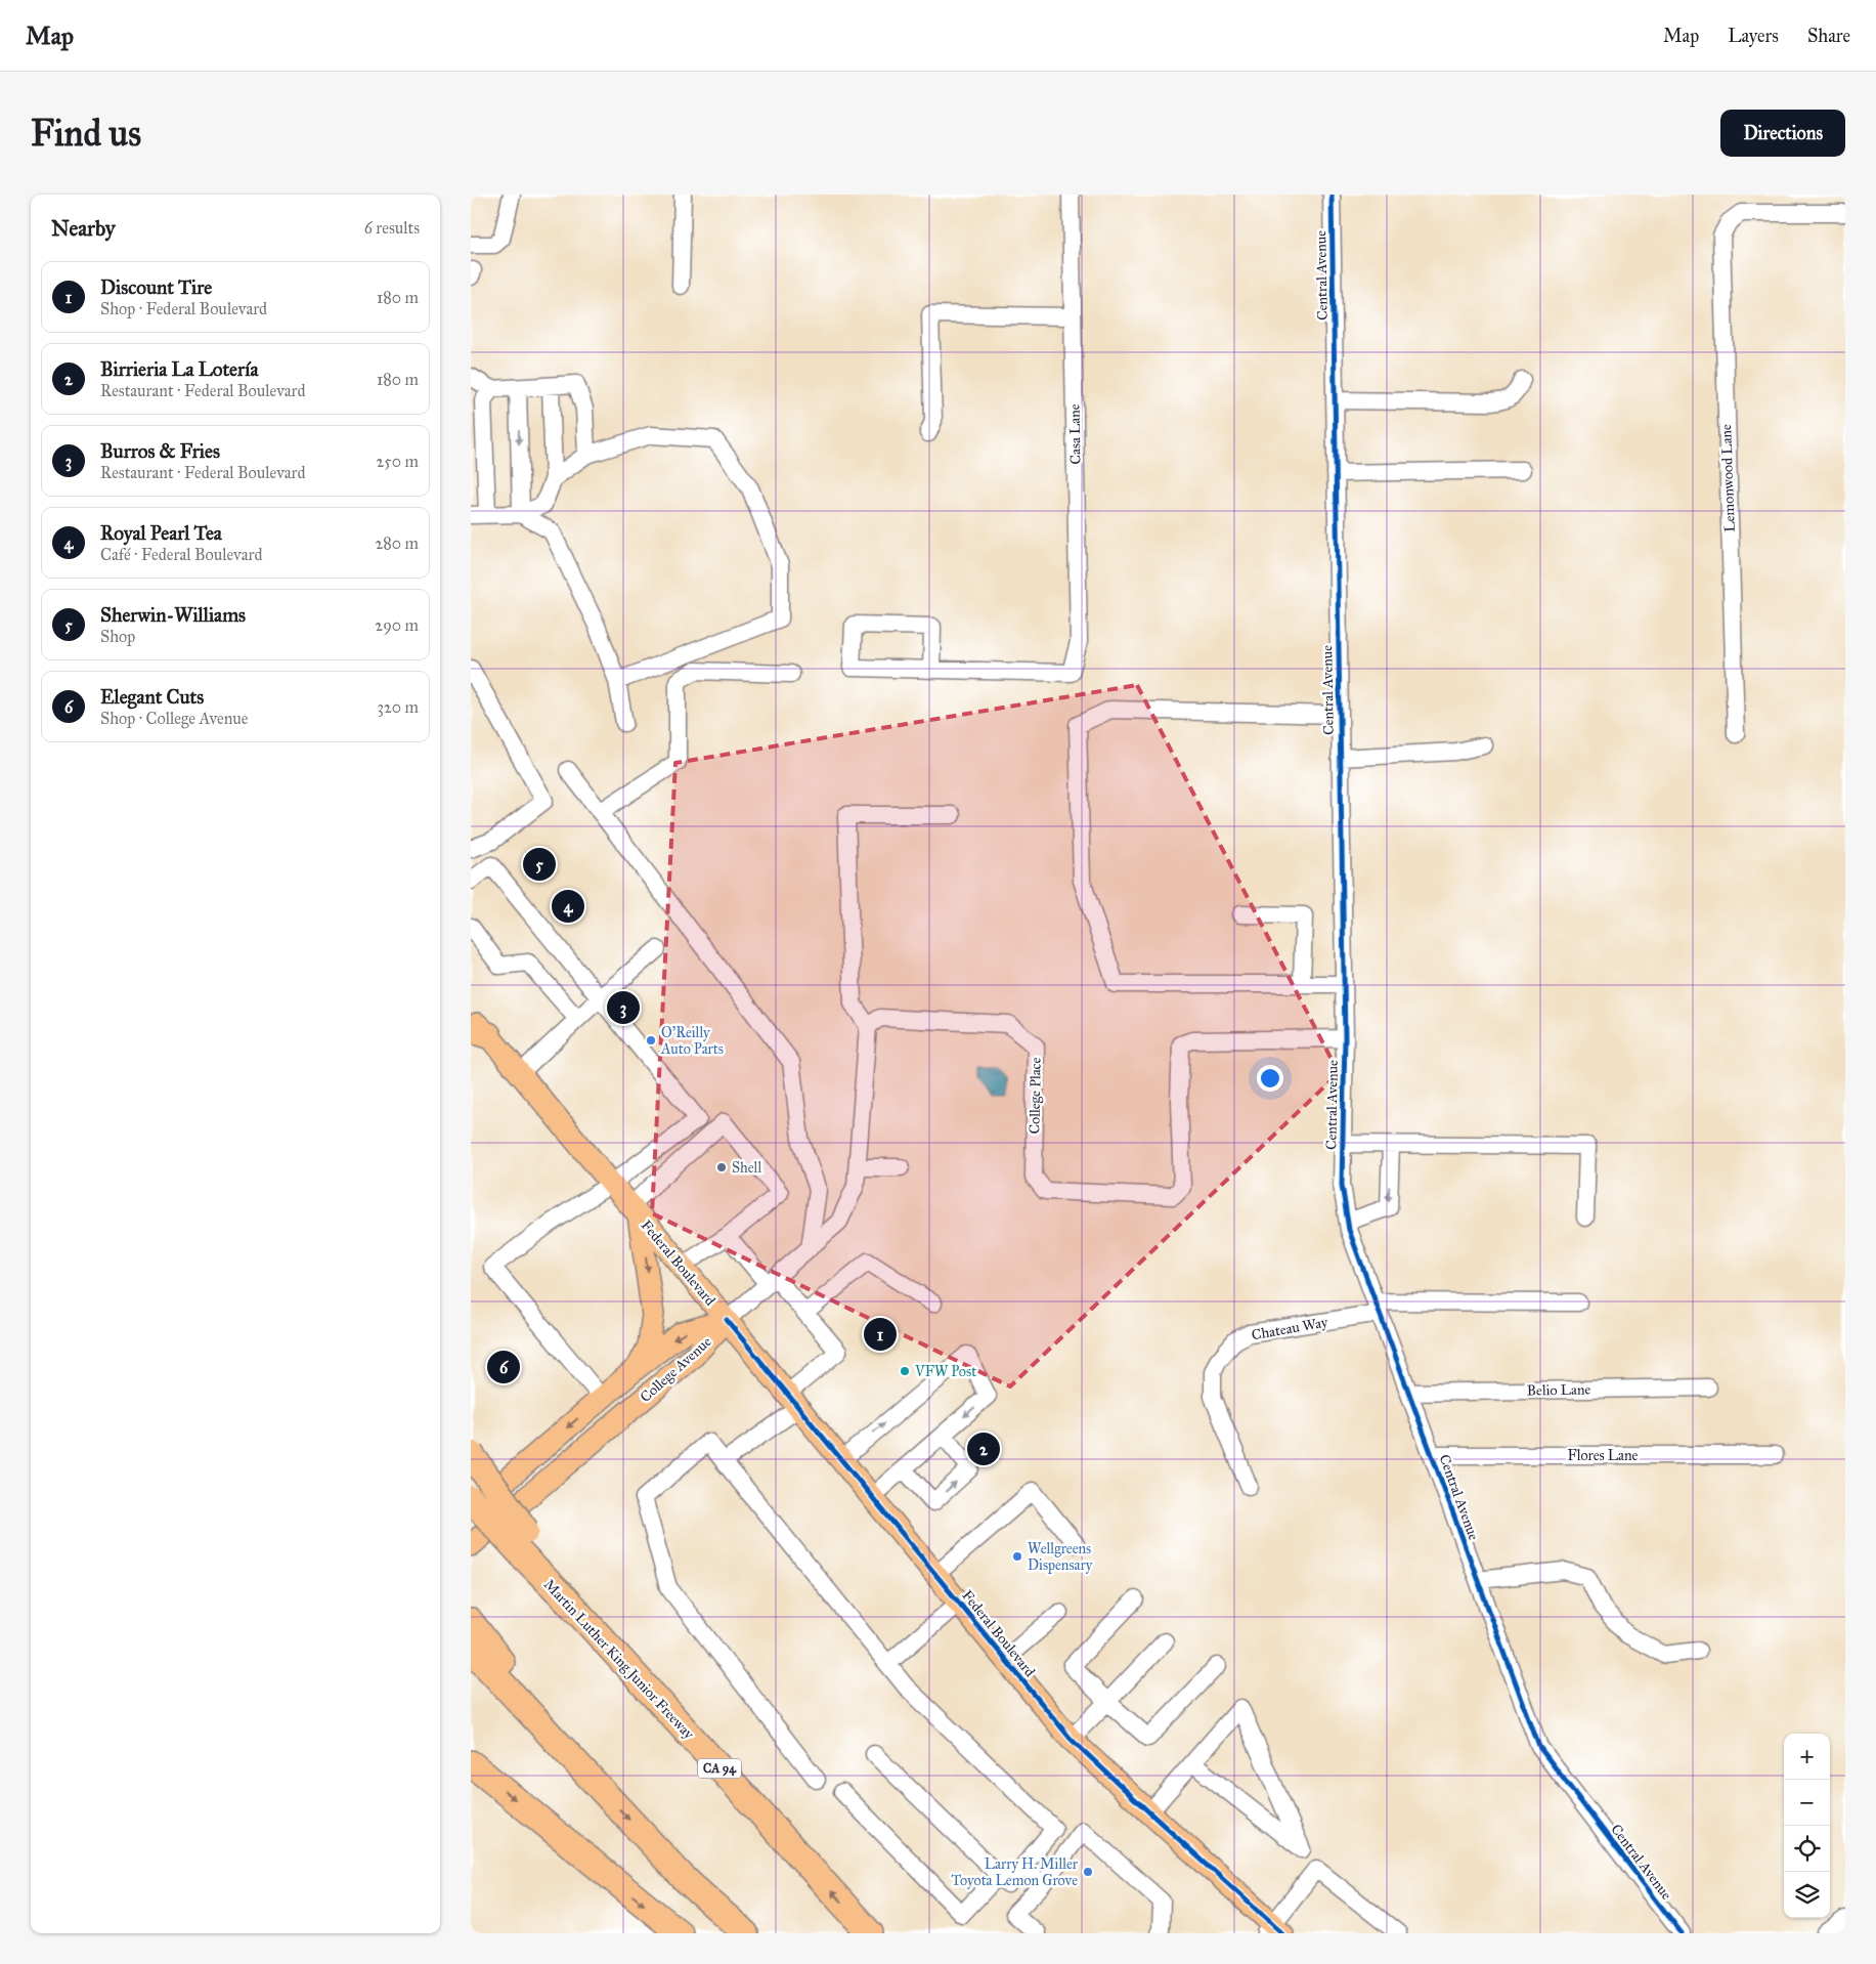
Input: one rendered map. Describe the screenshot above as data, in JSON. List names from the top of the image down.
{
  "streets": {
    "highway": ["Martin Luther King Junior Freeway", "CA 94"],
    "main road": ["Federal Boulevard", "College Avenue"],
    "street": [
      "Central Avenue",
      "Casa Lane",
      "Lemonwood Lane",
      "College Place",
      "Chateau Way",
      "Belio Lane",
      "Flores Lane"
    ]
  },
  "crossings": [
    ["Central Avenue", "College Place"],
    ["Central Avenue", "Chateau Way"],
    ["Central Avenue", "Belio Lane"],
    ["Central Avenue", "Flores Lane"],
    ["Federal Boulevard", "College Avenue"]
  ],
  "places": [
    "O'Reilly Auto Parts",
    "Shell",
    "VFW Post",
    "Wellgreens Dispensary",
    "Larry H. Miller Toyota Lemon Grove"
  ],
  "page": {
    "header": "Map",
    "nav": ["Map", "Layers", "Share"],
    "buttons": "Directions",
    "title": "Find us",
    "heading": ["Nearby", "6 results"],
    "list": [
      {
        "mark": "1",
        "name": "Discount Tire",
        "note": "Shop · Federal Boulevard",
        "value": "180 m"
      },
      {
        "mark": "2",
        "name": "Birrieria La Lotería",
        "note": "Restaurant · Federal Boulevard",
        "value": "180 m"
      },
      {
        "mark": "3",
        "name": "Burros & Fries",
        "note": "Restaurant · Federal Boulevard",
        "value": "250 m"
      },
      {
        "mark": "4",
        "name": "Royal Pearl Tea",
        "note": "Café · Federal Boulevard",
        "value": "280 m"
      },
      {
        "mark": "5",
        "name": "Sherwin-Williams",
        "note": "Shop",
        "value": "290 m"
      },
      {
        "mark": "6",
        "name": "Elegant Cuts",
        "note": "Shop · College Avenue",
        "value": "320 m"
      }
    ],
    "pins": [
      "5",
      "4",
      "3",
      "1",
      "6",
      "2"
    ],
    "map_buttons": ["+", "−"]
  }
}
